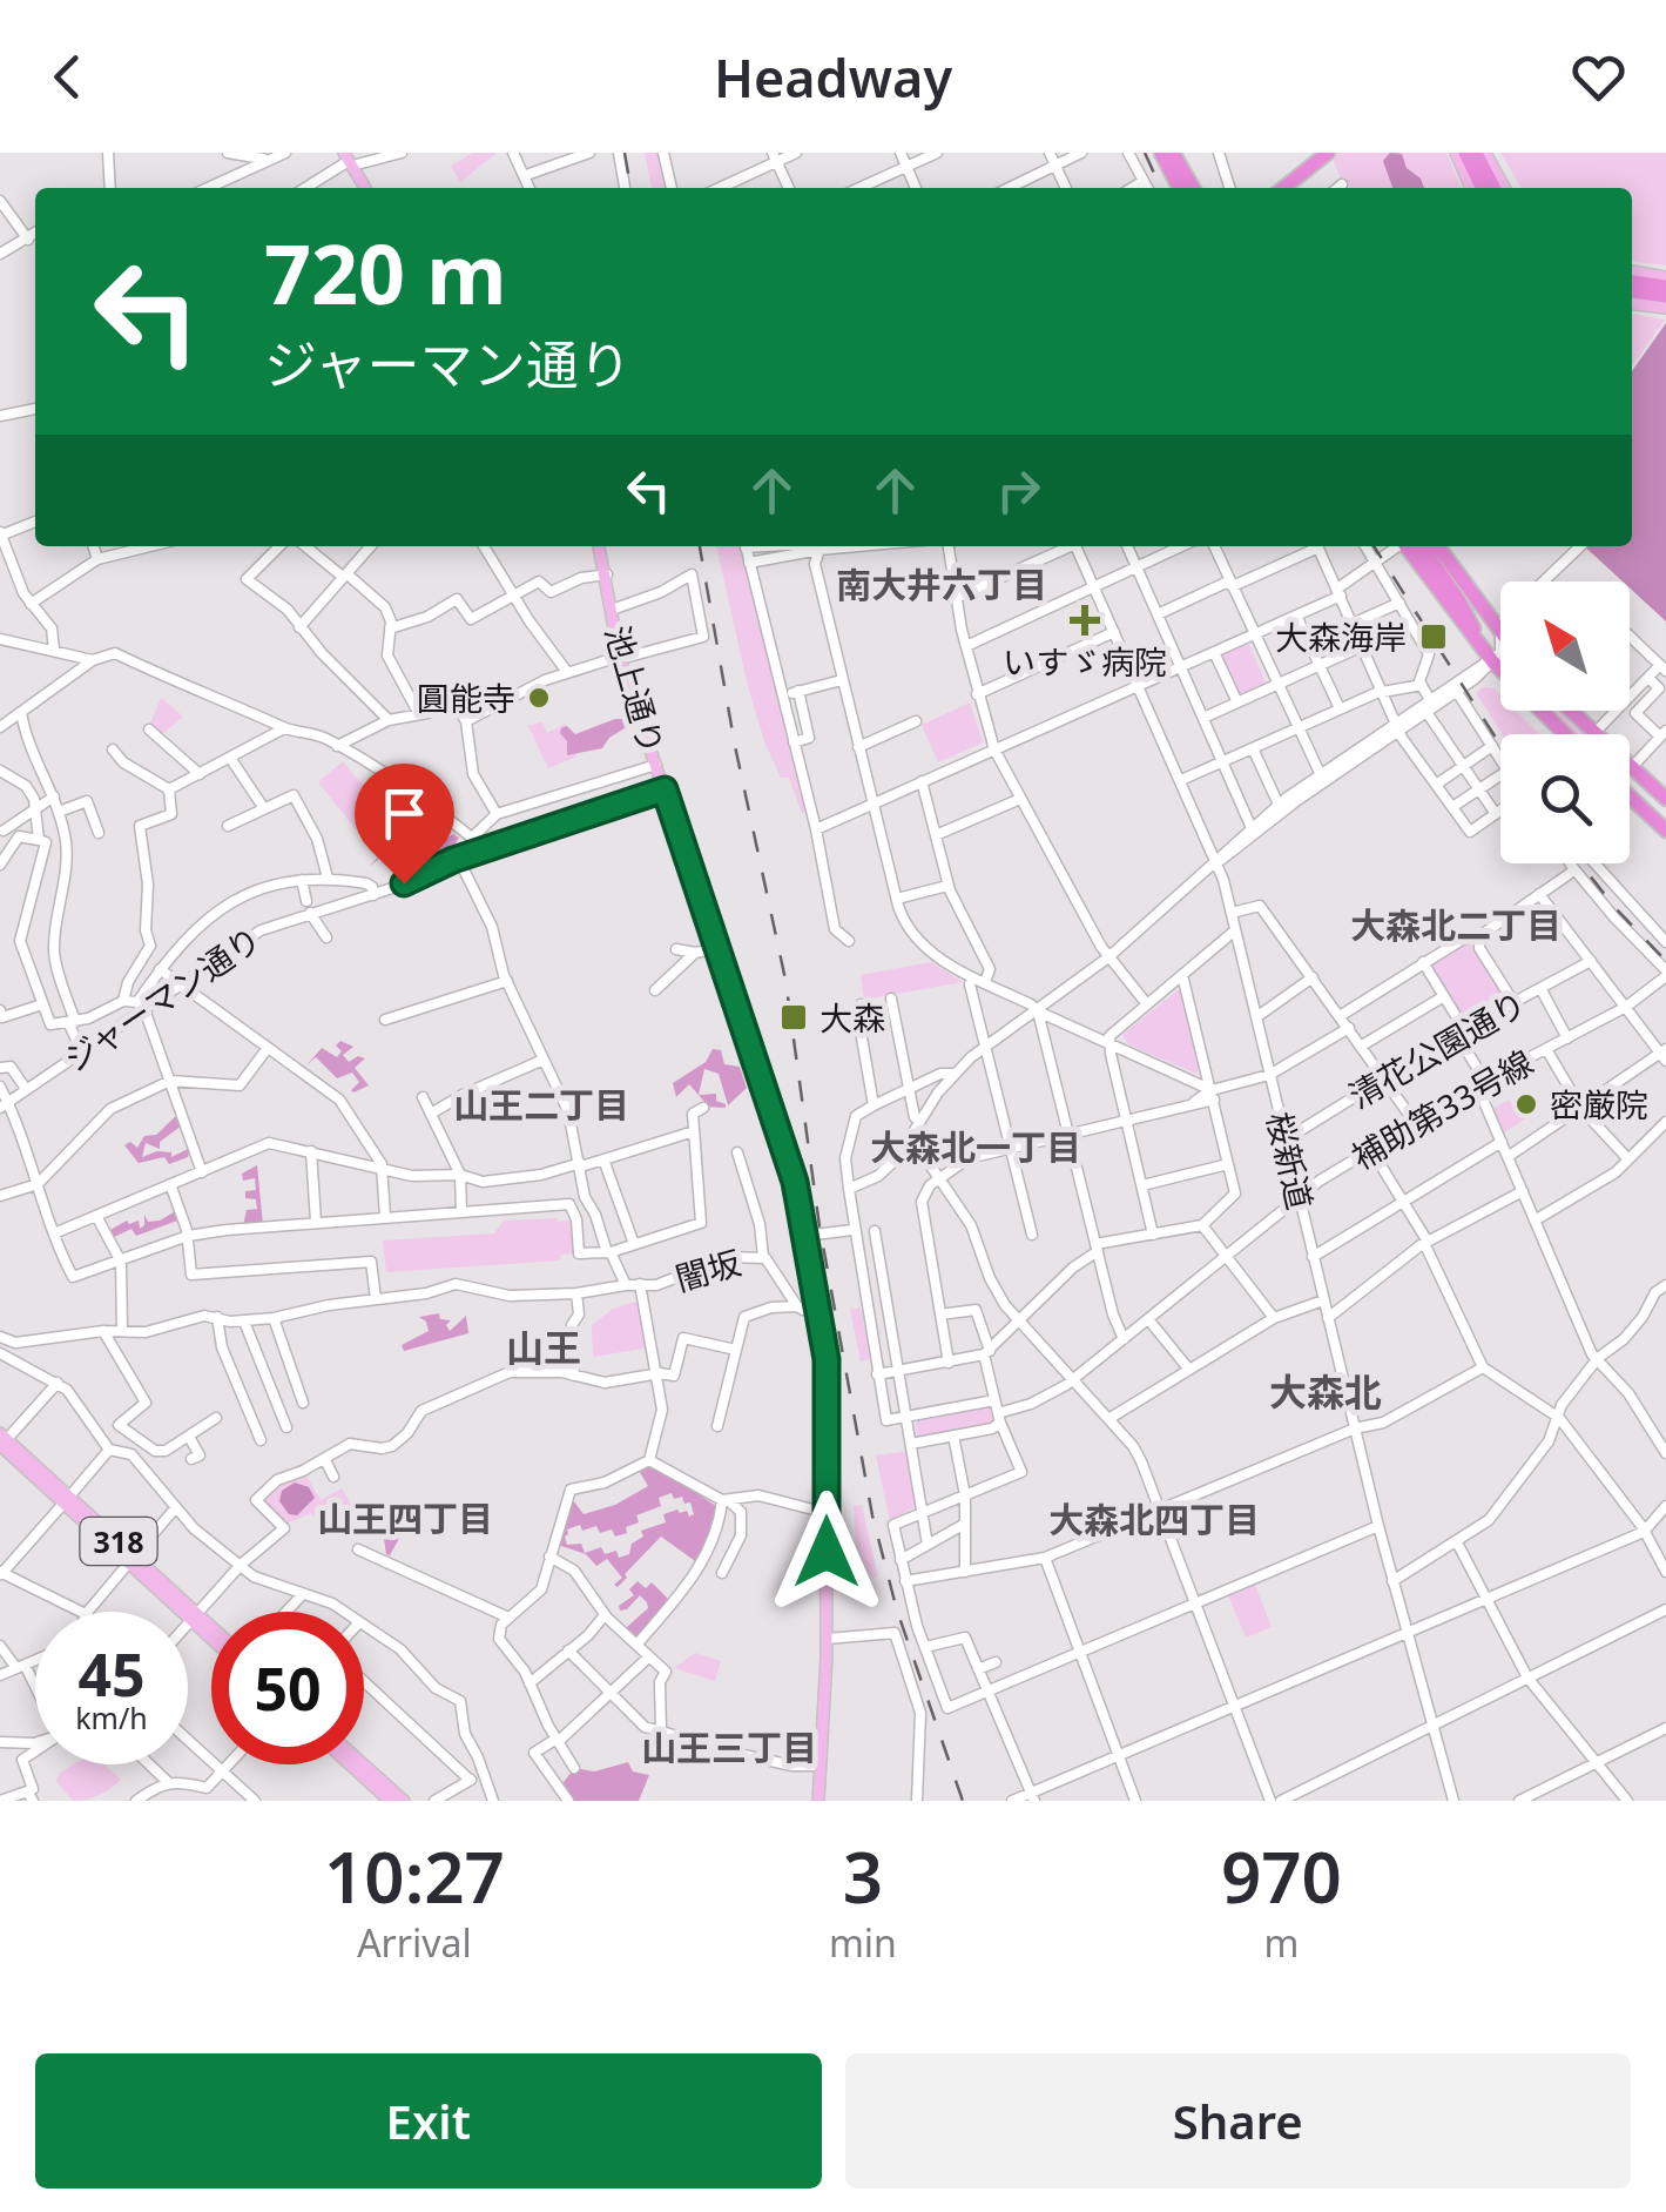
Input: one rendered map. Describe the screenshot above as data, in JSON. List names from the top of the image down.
{
  "streets": {
    "main road": ["池上通り", "318"],
    "street": [
      "ジャーマン通り",
      "清花公園通り",
      "補助第33号線",
      "桜新道",
      "闇坂"
    ]
  },
  "crossings": [
    ["池上通り", "ジャーマン通り"],
    ["清花公園通り", "桜新道"],
    ["補助第33号線", "桜新道"]
  ],
  "districts": [
    "南大井六丁目",
    "大森北二丁目",
    "山王二丁目",
    "大森北一丁目",
    "山王",
    "大森北",
    "山王四丁目",
    "大森北四丁目",
    "山王三丁目"
  ],
  "places": {
    "health": ["いすゞ病院"],
    "transit": ["大森海岸", "大森"],
    "other": ["圓能寺", "密厳院"]
  },
  "north": "top left",
  "page": {
    "header": "Headway",
    "turn": ["720 m", "ジャーマン通り"],
    "speed": "45 km/h",
    "limit": "50",
    "eta": [
      "10:27",
      "Arrival",
      "3",
      "min",
      "970",
      "m"
    ],
    "buttons": ["Exit", "Share"]
  }
}
